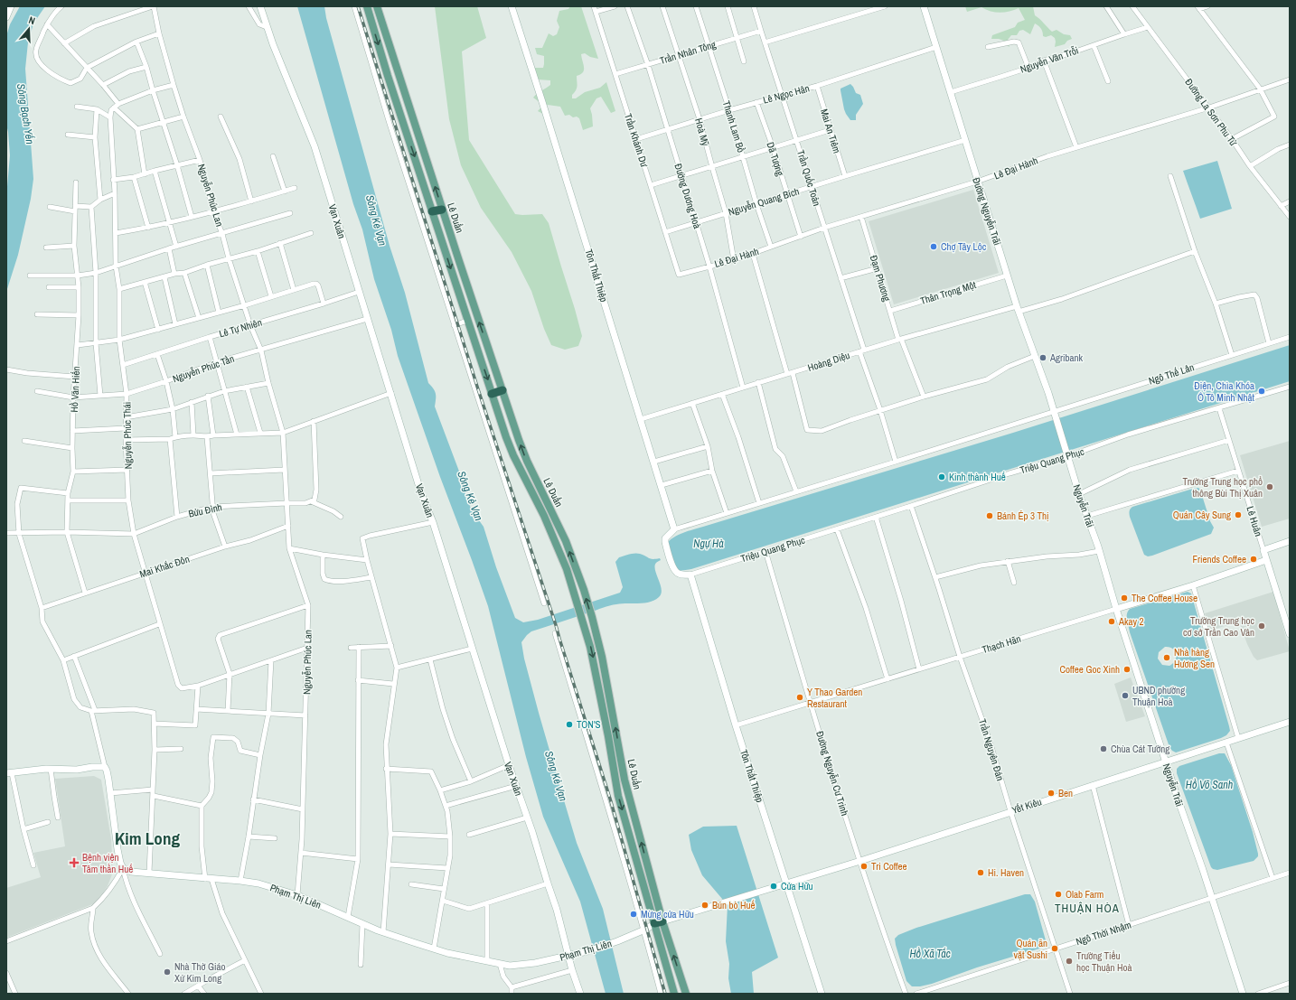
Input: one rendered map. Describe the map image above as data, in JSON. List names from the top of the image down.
{
  "streets": {
    "main road": ["Lê Duẩn"],
    "street": [
      "Trần Nhân Tông",
      "Nguyễn Văn Trỗi",
      "Lê Ngọc Hân",
      "Đường La Sơn Phu Tử",
      "Thanh Lam Bồ",
      "Mai An Tiêm",
      "Hoà Mỹ",
      "Trần Khánh Dư",
      "Dã Tượng",
      "Lê Đại Hành",
      "Trần Quốc Toản",
      "Nguyễn Phúc Lan",
      "Đường Dương Hoà",
      "Nguyễn Quang Bích",
      "Đường Nguyễn Trãi",
      "Vạn Xuân",
      "Tôn Thất Thiệp",
      "Đạm Phương",
      "Thân Trọng Một",
      "Lê Tự Nhiên",
      "Hoàng Diệu",
      "Nguyễn Phúc Tần",
      "Ngô Thế Lân",
      "Hồ Văn Hiến",
      "Nguyễn Phúc Thái",
      "Triệu Quang Phục",
      "Nguyễn Trãi",
      "Bửu Đình",
      "Lê Huân",
      "Mai Khắc Đôn",
      "Thạch Hãn",
      "Trần Nguyên Đán",
      "Đường Nguyễn Cư Trinh",
      "Yết Kiêu",
      "Phạm Thị Liên",
      "Ngô Thời Nhậm"
    ]
  },
  "crossings": [
    ["Trần Nhân Tông", "Thanh Lam Bồ"],
    ["Trần Nhân Tông", "Hoà Mỹ"],
    ["Trần Nhân Tông", "Trần Khánh Dư"],
    ["Trần Nhân Tông", "Trần Quốc Toản"],
    ["Trần Nhân Tông", "Đường Dương Hoà"],
    ["Nguyễn Văn Trỗi", "Đường La Sơn Phu Tử"],
    ["Nguyễn Văn Trỗi", "Đường Nguyễn Trãi"],
    ["Lê Ngọc Hân", "Thanh Lam Bồ"],
    ["Lê Ngọc Hân", "Mai An Tiêm"],
    ["Lê Ngọc Hân", "Hoà Mỹ"],
    ["Lê Ngọc Hân", "Trần Khánh Dư"],
    ["Lê Ngọc Hân", "Dã Tượng"],
    ["Lê Ngọc Hân", "Trần Quốc Toản"],
    ["Lê Ngọc Hân", "Đường Dương Hoà"],
    ["Lê Ngọc Hân", "Đường Nguyễn Trãi"],
    ["Đường La Sơn Phu Tử", "Lê Đại Hành"],
    ["Thanh Lam Bồ", "Lê Đại Hành"],
    ["Thanh Lam Bồ", "Nguyễn Quang Bích"],
    ["Mai An Tiêm", "Nguyễn Quang Bích"],
    ["Hoà Mỹ", "Lê Đại Hành"],
    ["Hoà Mỹ", "Nguyễn Quang Bích"],
    ["Trần Khánh Dư", "Lê Đại Hành"],
    ["Trần Khánh Dư", "Nguyễn Quang Bích"],
    ["Dã Tượng", "Lê Đại Hành"],
    ["Dã Tượng", "Nguyễn Quang Bích"],
    ["Lê Đại Hành", "Trần Quốc Toản"],
    ["Lê Đại Hành", "Đường Dương Hoà"],
    ["Lê Đại Hành", "Đường Nguyễn Trãi"],
    ["Lê Đại Hành", "Đạm Phương"],
    ["Trần Quốc Toản", "Nguyễn Quang Bích"],
    ["Trần Quốc Toản", "Hoàng Diệu"],
    ["Trần Quốc Toản", "Ngô Thế Lân"],
    ["Nguyễn Phúc Lan", "Lê Tự Nhiên"],
    ["Nguyễn Phúc Lan", "Nguyễn Phúc Tần"],
    ["Nguyễn Phúc Lan", "Nguyễn Phúc Thái"],
    ["Nguyễn Phúc Lan", "Bửu Đình"],
    ["Nguyễn Phúc Lan", "Mai Khắc Đôn"],
    ["Nguyễn Phúc Lan", "Phạm Thị Liên"],
    ["Đường Dương Hoà", "Nguyễn Quang Bích"],
    ["Đường Dương Hoà", "Hoàng Diệu"],
    ["Nguyễn Quang Bích", "Đường Nguyễn Trãi"],
    ["Đường Nguyễn Trãi", "Thân Trọng Một"],
    ["Đường Nguyễn Trãi", "Hoàng Diệu"],
    ["Đường Nguyễn Trãi", "Ngô Thế Lân"],
    ["Đường Nguyễn Trãi", "Nguyễn Trãi"],
    ["Lê Duẩn", "Yết Kiêu"],
    ["Lê Duẩn", "Phạm Thị Liên"],
    ["Vạn Xuân", "Lê Tự Nhiên"],
    ["Vạn Xuân", "Nguyễn Phúc Tần"],
    ["Vạn Xuân", "Phạm Thị Liên"],
    ["Tôn Thất Thiệp", "Hoàng Diệu"],
    ["Tôn Thất Thiệp", "Ngô Thế Lân"],
    ["Tôn Thất Thiệp", "Triệu Quang Phục"],
    ["Tôn Thất Thiệp", "Thạch Hãn"],
    ["Tôn Thất Thiệp", "Yết Kiêu"],
    ["Đạm Phương", "Thân Trọng Một"],
    ["Đạm Phương", "Hoàng Diệu"],
    ["Lê Tự Nhiên", "Nguyễn Phúc Thái"],
    ["Nguyễn Phúc Tần", "Hồ Văn Hiến"],
    ["Nguyễn Phúc Tần", "Nguyễn Phúc Thái"],
    ["Ngô Thế Lân", "Nguyễn Trãi"],
    ["Hồ Văn Hiến", "Bửu Đình"],
    ["Hồ Văn Hiến", "Mai Khắc Đôn"],
    ["Nguyễn Phúc Thái", "Bửu Đình"],
    ["Nguyễn Phúc Thái", "Mai Khắc Đôn"],
    ["Triệu Quang Phục", "Nguyễn Trãi"],
    ["Triệu Quang Phục", "Lê Huân"],
    ["Triệu Quang Phục", "Trần Nguyên Đán"],
    ["Triệu Quang Phục", "Đường Nguyễn Cư Trinh"],
    ["Nguyễn Trãi", "Thạch Hãn"],
    ["Nguyễn Trãi", "Yết Kiêu"],
    ["Nguyễn Trãi", "Ngô Thời Nhậm"],
    ["Lê Huân", "Thạch Hãn"],
    ["Thạch Hãn", "Trần Nguyên Đán"],
    ["Thạch Hãn", "Đường Nguyễn Cư Trinh"],
    ["Trần Nguyên Đán", "Yết Kiêu"],
    ["Trần Nguyên Đán", "Ngô Thời Nhậm"],
    ["Đường Nguyễn Cư Trinh", "Yết Kiêu"],
    ["Yết Kiêu", "Phạm Thị Liên"]
  ],
  "districts": ["Kim Long", "THUẬN HÒA"],
  "water": [
    "Sông Bạch Yến",
    "Sông Kẻ Vạn",
    "Ngự Hà",
    "Hồ Võ Sanh",
    "Hồ Xã Tắc"
  ],
  "places": {
    "other": [
      "Chợ Tây Lộc",
      "Agribank",
      "Điện, Chìa Khóa Ô Tô Minh Nhật",
      "Kinh thành Huế",
      "Trường Trung học phổ thông Bùi Thị Xuân",
      "Quán Cây Sung",
      "Bánh Ép 3 Thị",
      "Friends Coffee",
      "The Coffee House",
      "Akay 2",
      "Trường Trung học cơ sở Trần Cao Vân",
      "Nhà hàng Hương Sen",
      "Coffee Goc Xinh",
      "UBND phường Thuận Hoà",
      "Y Thao Garden Restaurant",
      "TON'S",
      "Chùa Cát Tường",
      "Ben",
      "Tri Coffee",
      "Hi. Haven",
      "Cửa Hữu",
      "Olab Farm",
      "Bún bò Huế",
      "Mừng cửa Hữu",
      "Quán ăn vặt Sushi",
      "Trường Tiểu học Thuận Hoà",
      "Nhà Thờ Giáo Xứ Kim Long"
    ],
    "health": ["Bệnh viện Tâm thần Huế"]
  },
  "north": "top"
}
